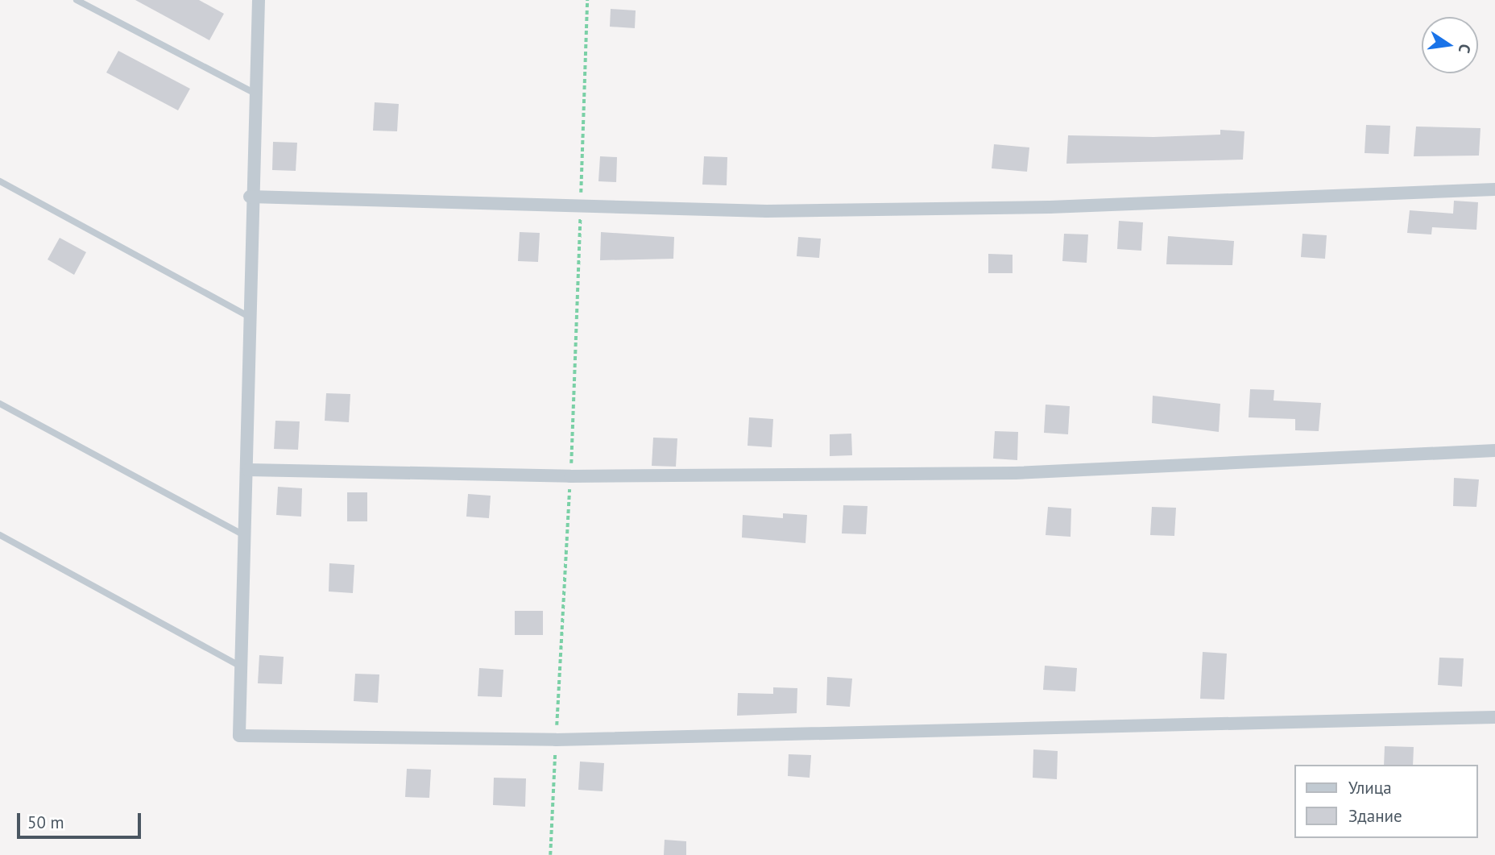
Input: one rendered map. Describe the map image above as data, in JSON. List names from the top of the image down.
{
  "legend": ["Улица", "Здание"],
  "scale_bar": "50 m",
  "north": "right"
}
